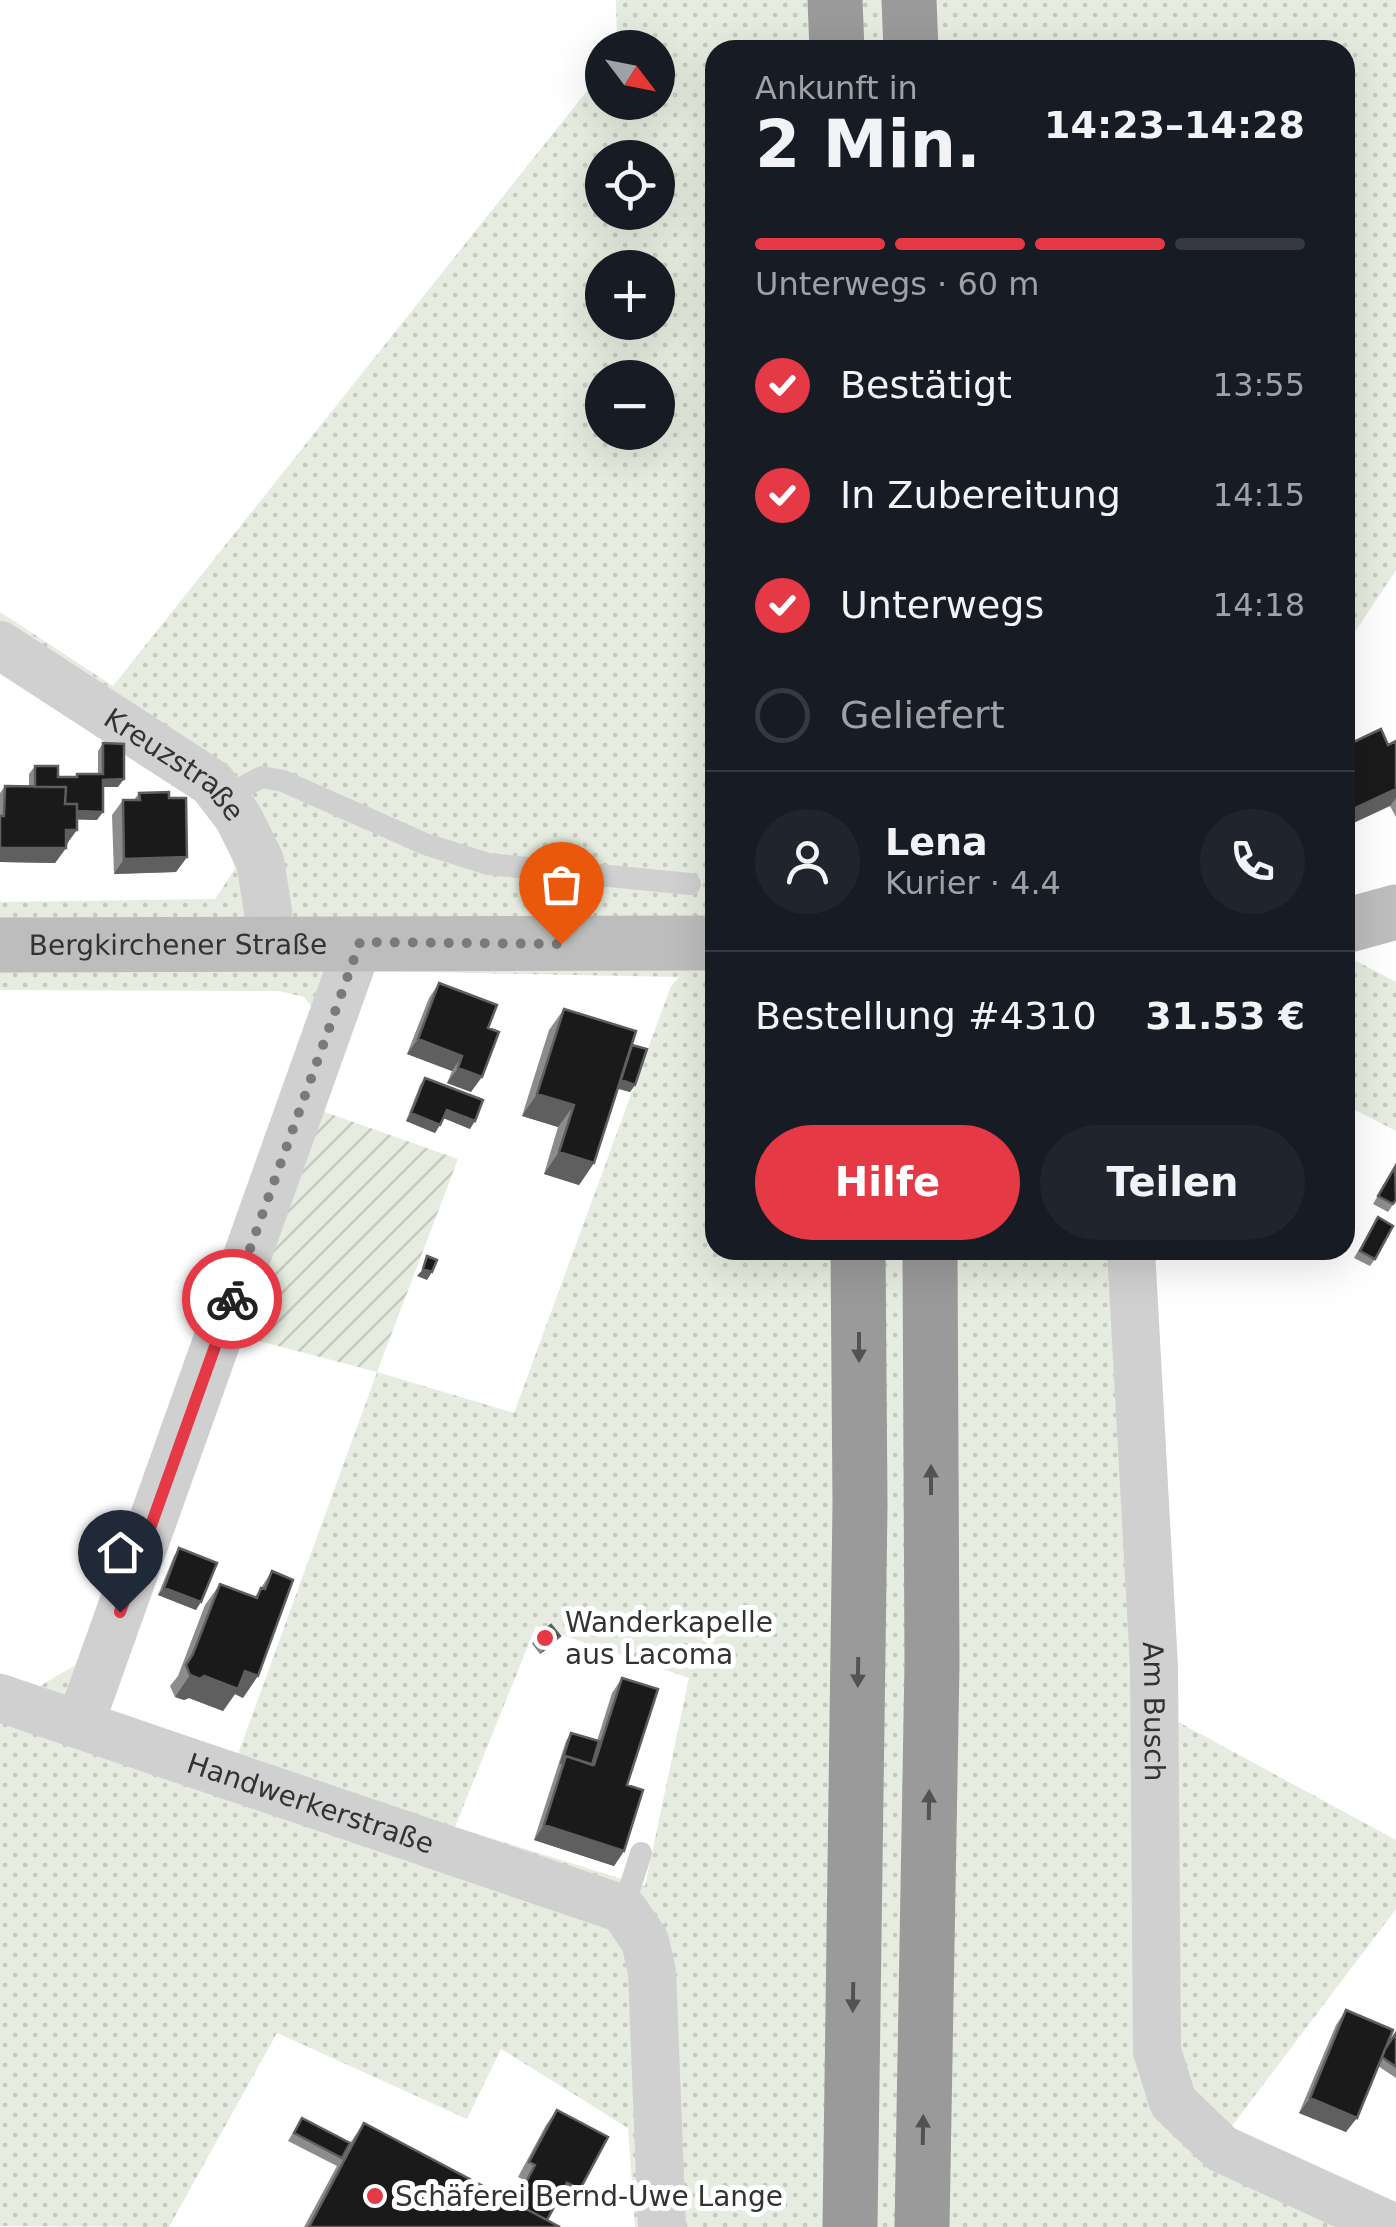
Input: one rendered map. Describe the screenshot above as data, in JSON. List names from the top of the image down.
{
  "streets": {
    "street": [
      "Kreuzstraße",
      "Bergkirchener Straße",
      "Am Busch",
      "Handwerkerstraße"
    ]
  },
  "crossings": [
    ["Kreuzstraße", "Bergkirchener Straße"]
  ],
  "places": ["Wanderkapelle aus Lacoma", "Schäferei Bernd-Uwe Lange"],
  "north": "bottom right",
  "page": {
    "map_buttons": ["+", "−"],
    "heading": ["2 Min.", "Ankunft in", "14:23–14:28"],
    "panel": [
      "Lena",
      "Kurier · 4.4",
      "Bestellung #4310",
      "31.53 €"
    ],
    "bar": "Unterwegs · 60 m",
    "list": [
      ["Bestätigt", "13:55"],
      ["In Zubereitung", "14:15"],
      ["Unterwegs", "14:18"],
      "Geliefert"
    ],
    "buttons": ["Hilfe", "Teilen"]
  }
}
